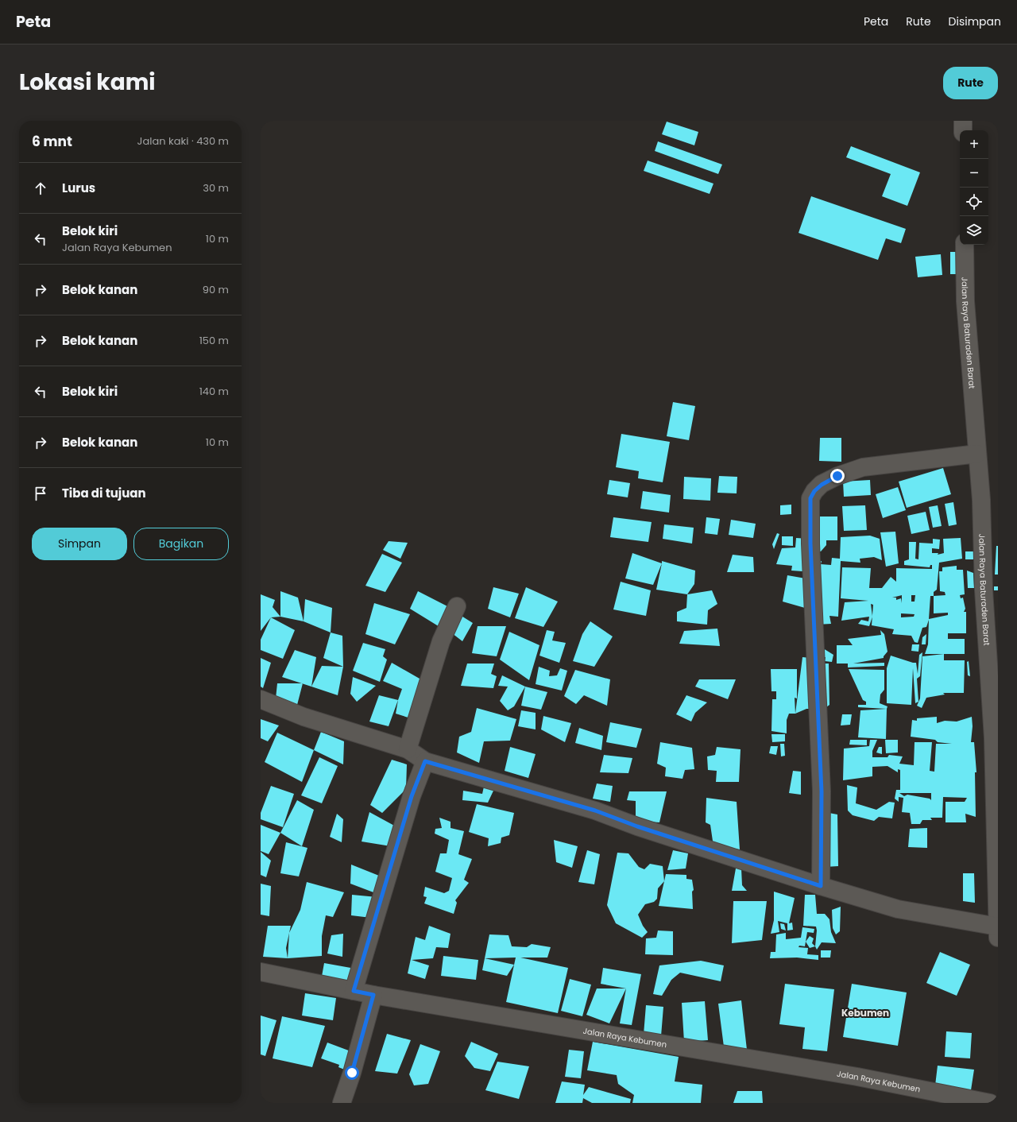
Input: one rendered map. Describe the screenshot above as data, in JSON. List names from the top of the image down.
{
  "streets": {
    "street": ["Jalan Raya Baturaden Barat", "Jalan Raya Kebumen"]
  },
  "districts": ["Kebumen"],
  "page": {
    "header": "Peta",
    "nav": ["Peta", "Rute", "Disimpan"],
    "title": "Lokasi kami",
    "buttons": [
      "Rute",
      ["Simpan", "Bagikan"]
    ],
    "heading": ["6 mnt", "Jalan kaki · 430 m"],
    "map_buttons": ["+", "−"],
    "list": [
      ["Lurus", "30 m"],
      ["Belok kiri", "Jalan Raya Kebumen", "10 m"],
      ["Belok kanan", "90 m"],
      ["Belok kanan", "150 m"],
      ["Belok kiri", "140 m"],
      ["Belok kanan", "10 m"],
      "Tiba di tujuan"
    ]
  }
}
